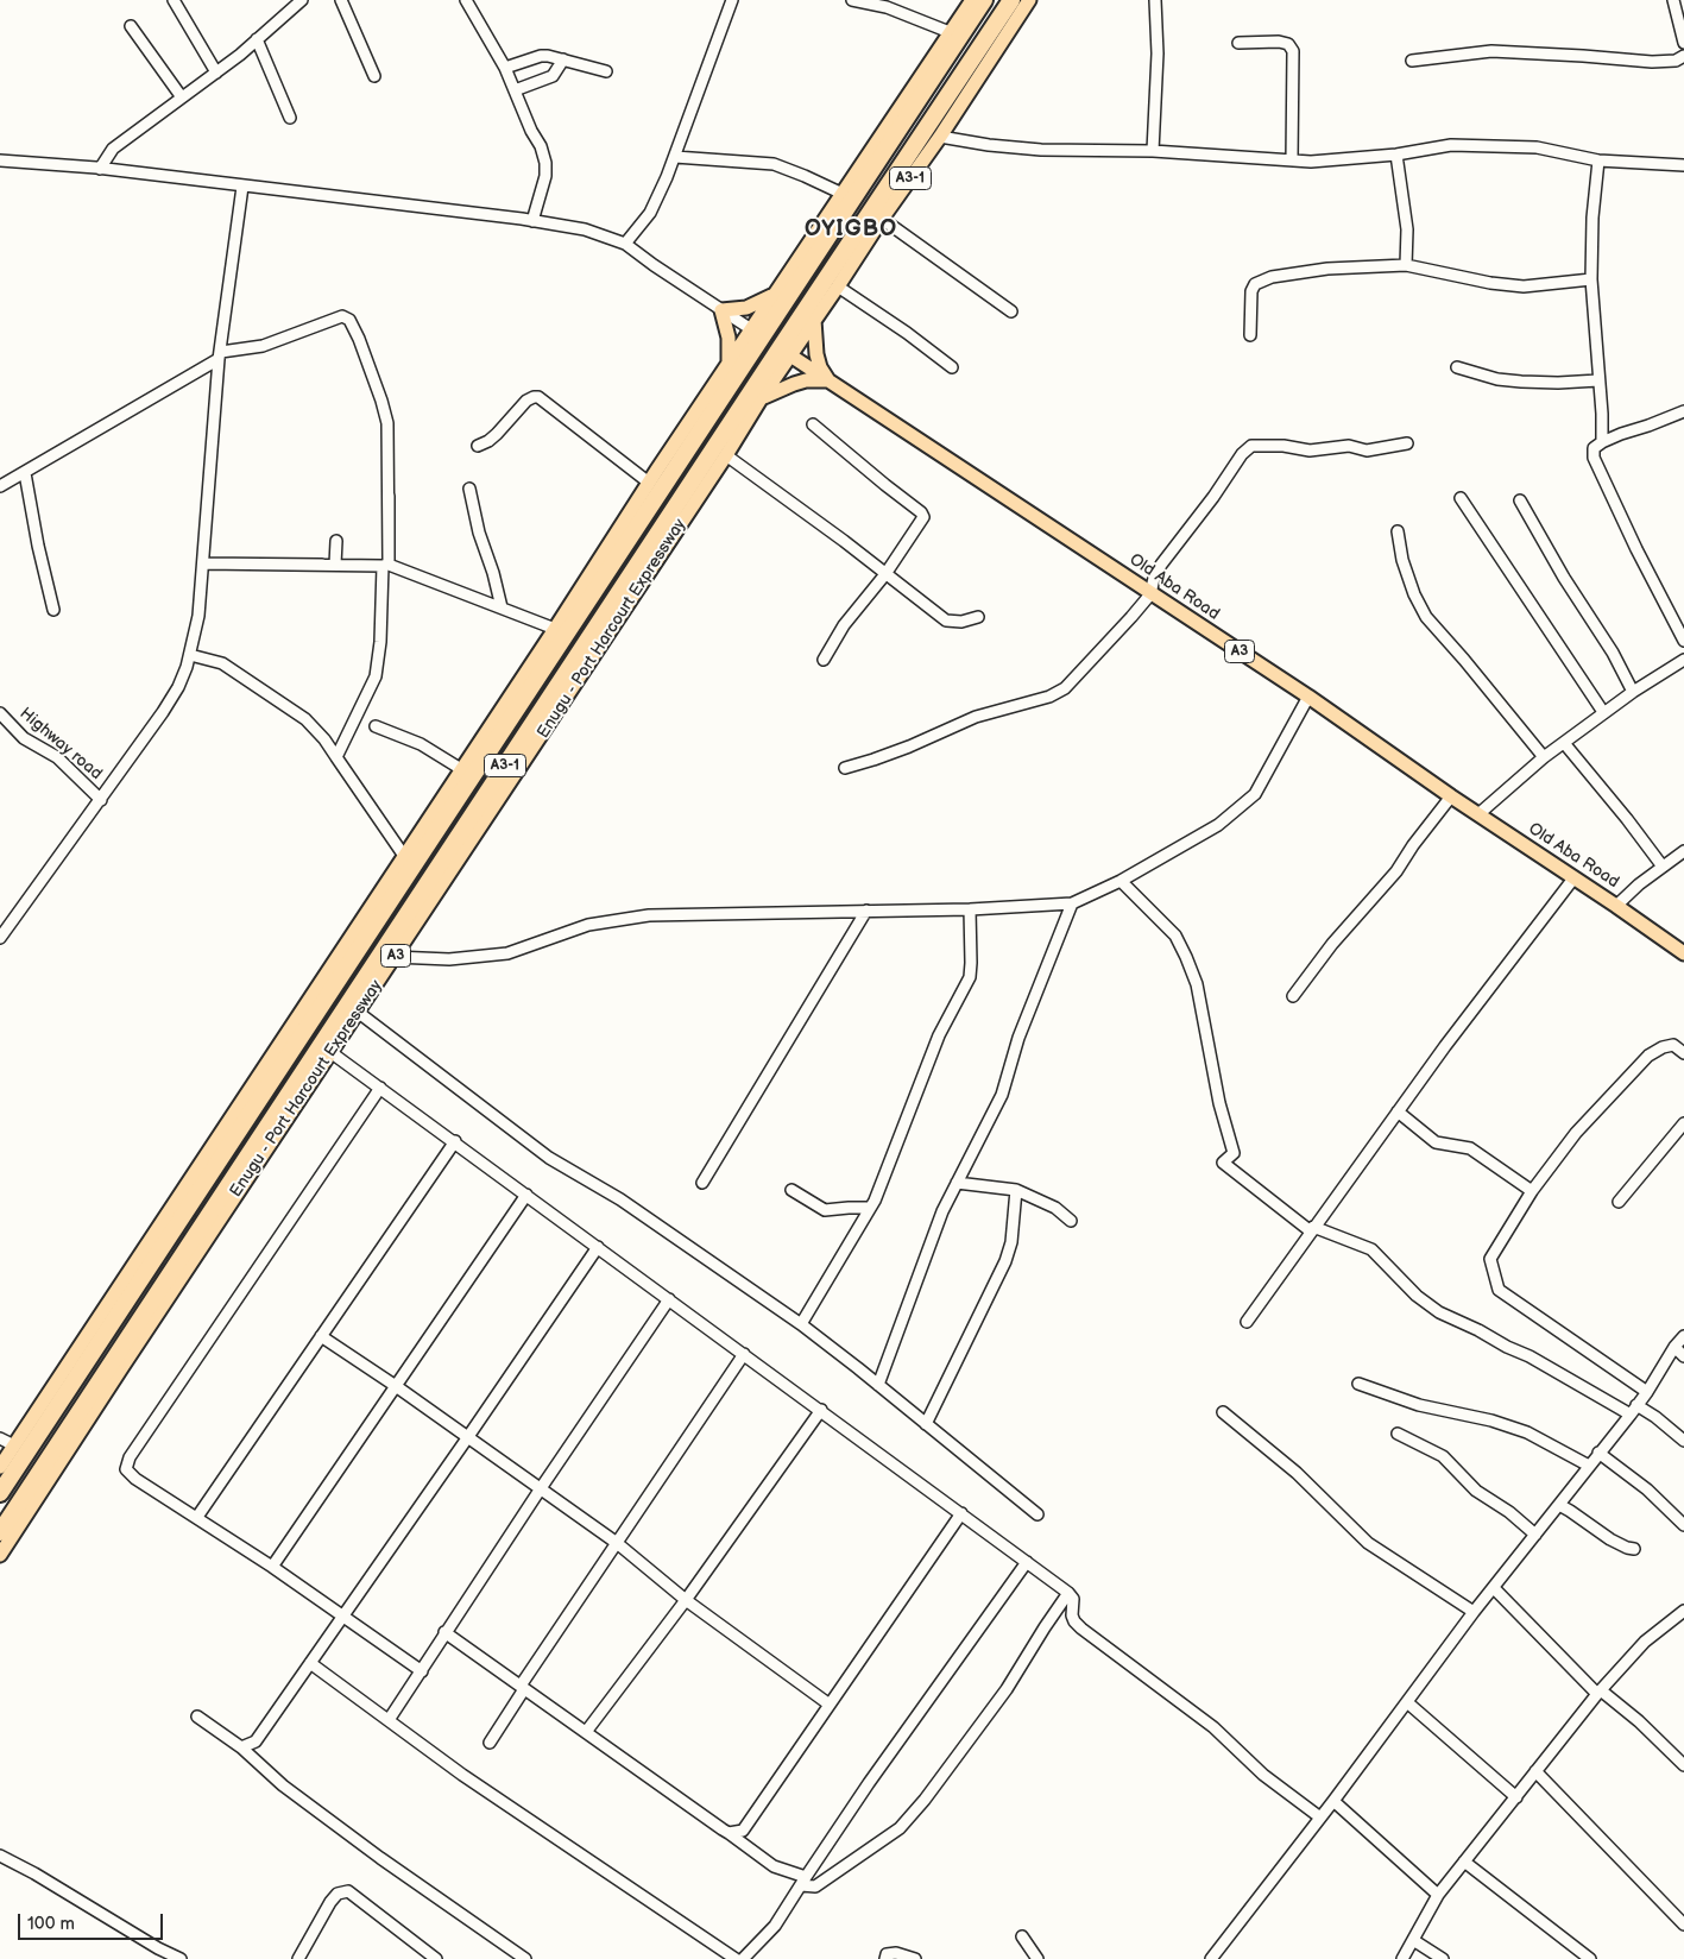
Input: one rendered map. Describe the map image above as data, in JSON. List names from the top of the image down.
{
  "streets": {
    "highway": ["A3-1", "Enugu - Port Harcourt Expressway"],
    "main road": ["Old Aba Road", "A3"],
    "street": ["Highway road"]
  },
  "crossings": [
    ["Old Aba Road", "Enugu - Port Harcourt Expressway"]
  ],
  "districts": ["OYIGBO"],
  "scale_bar": "100 m"
}
